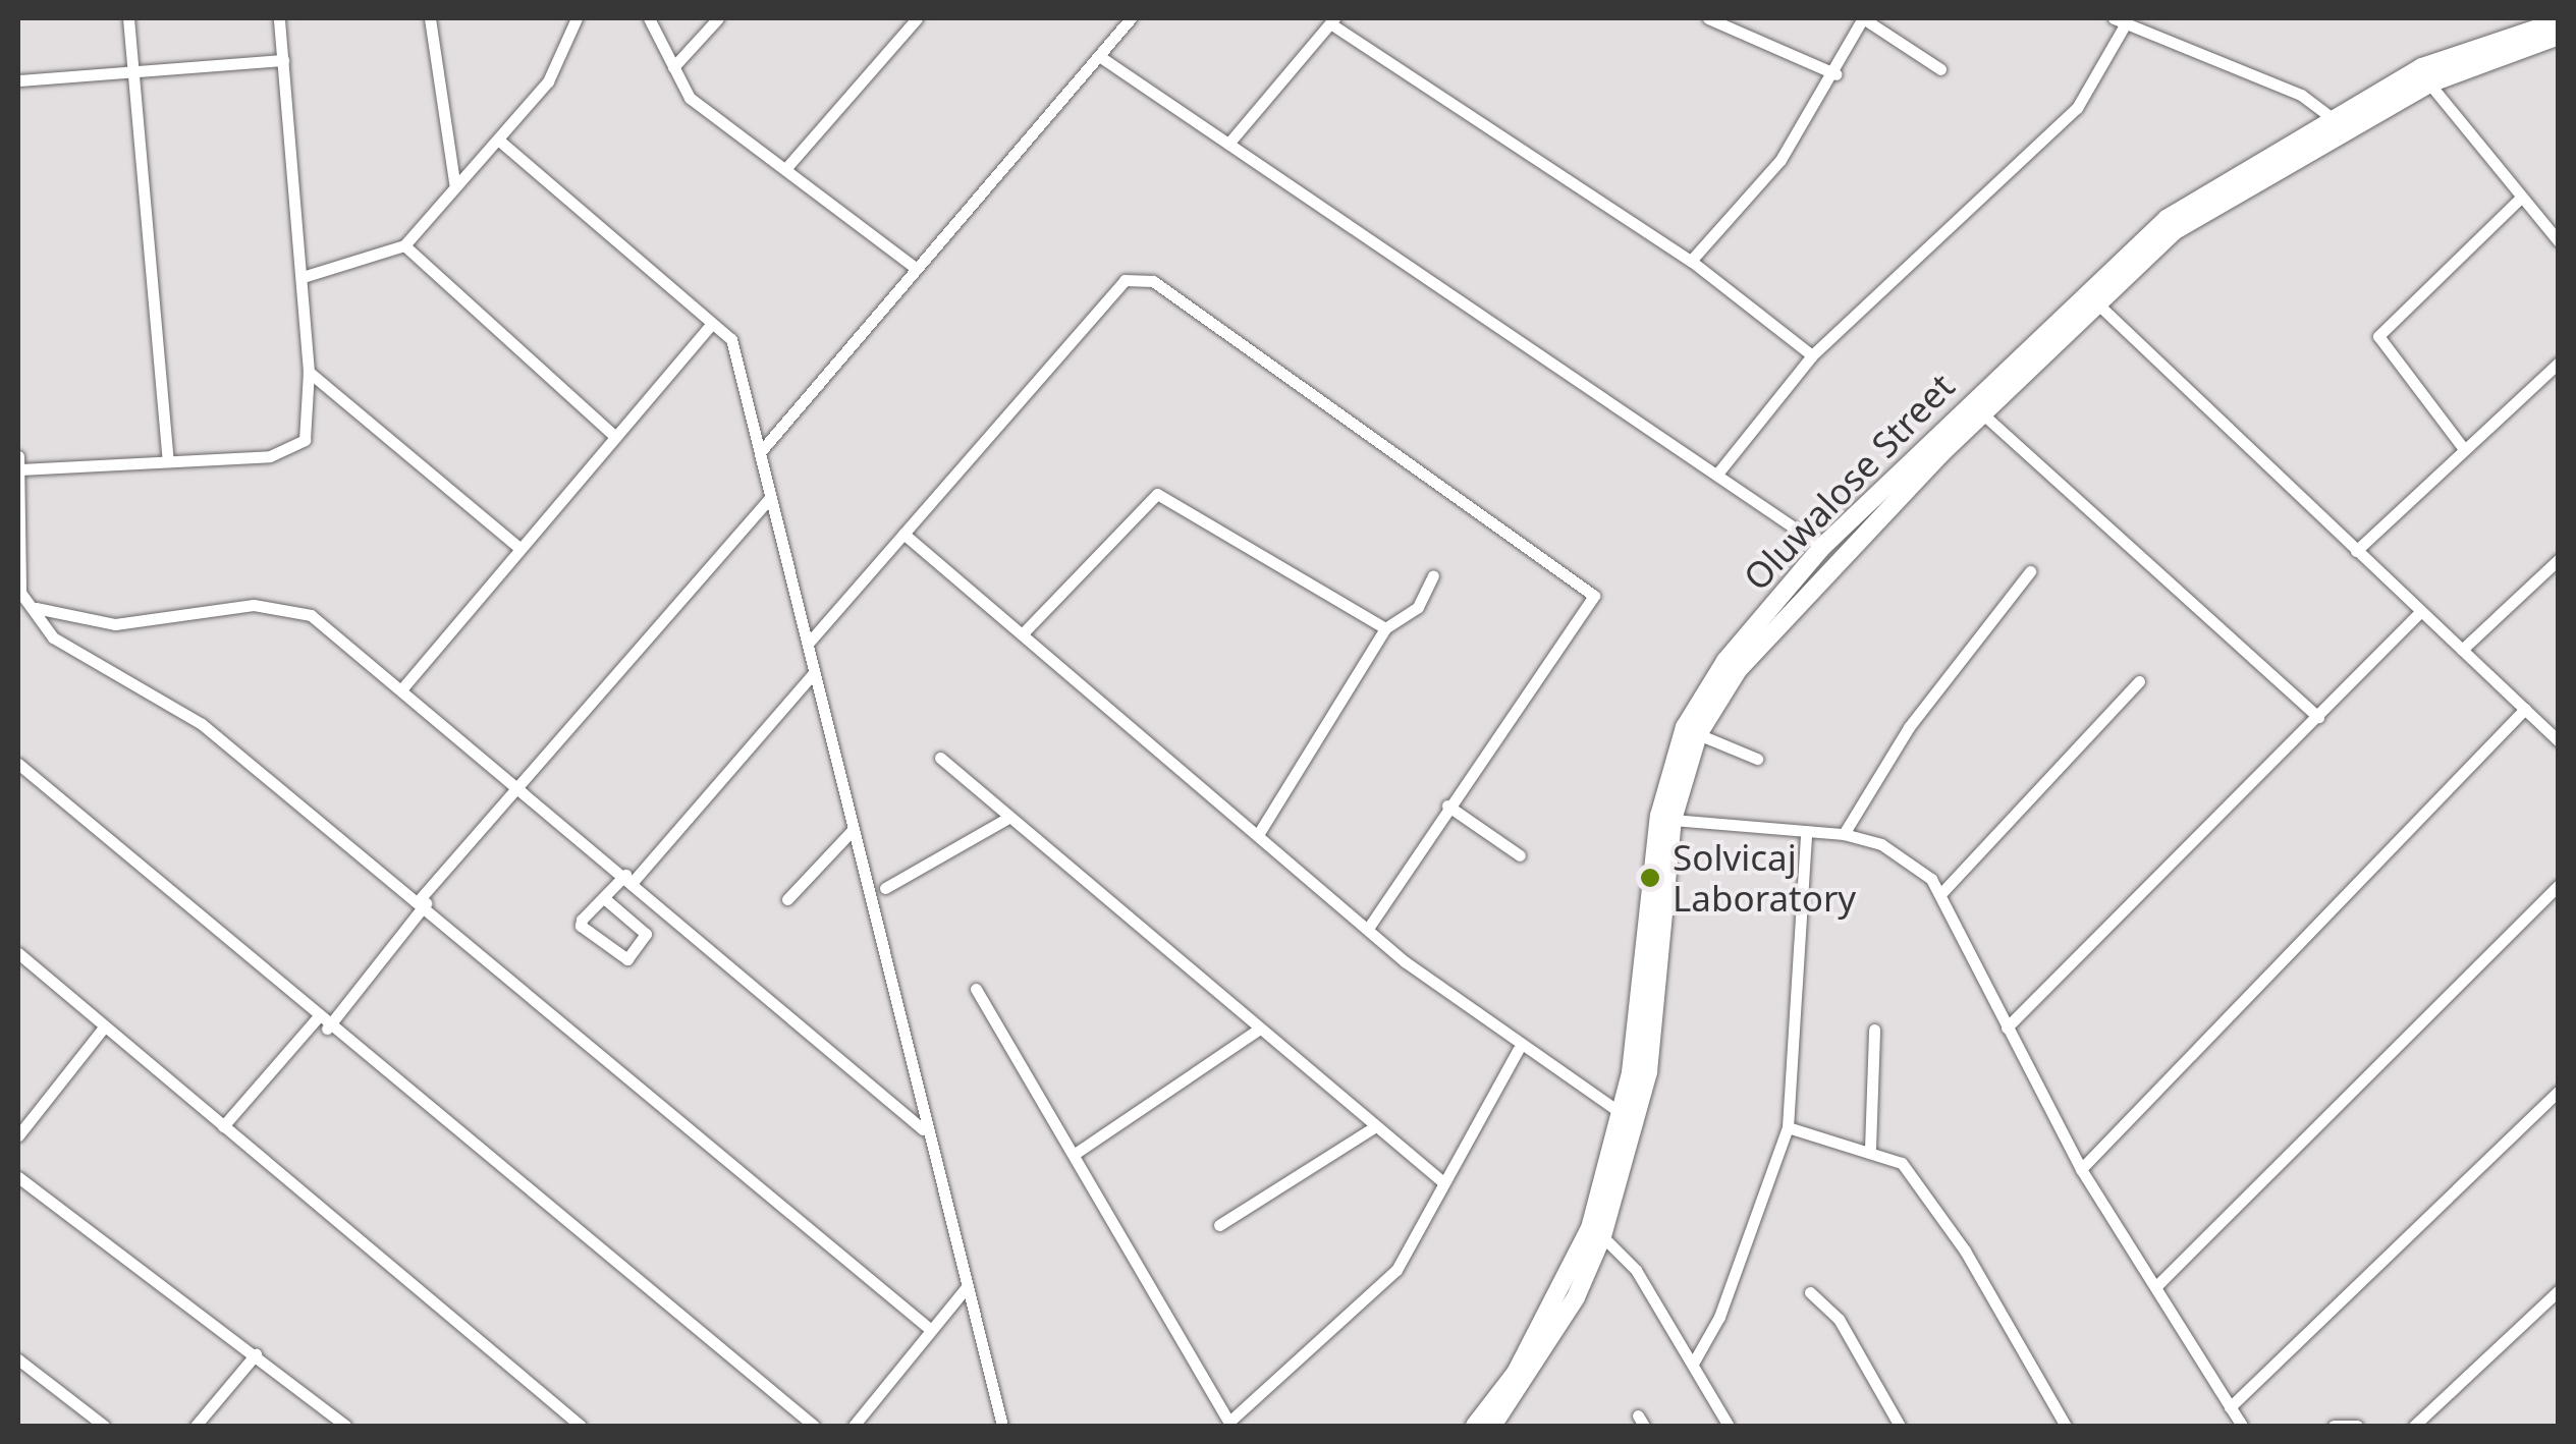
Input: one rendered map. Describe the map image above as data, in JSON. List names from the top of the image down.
{
  "streets": {
    "street": ["Oluwalose Street"]
  },
  "places": ["Solvicaj Laboratory"]
}
